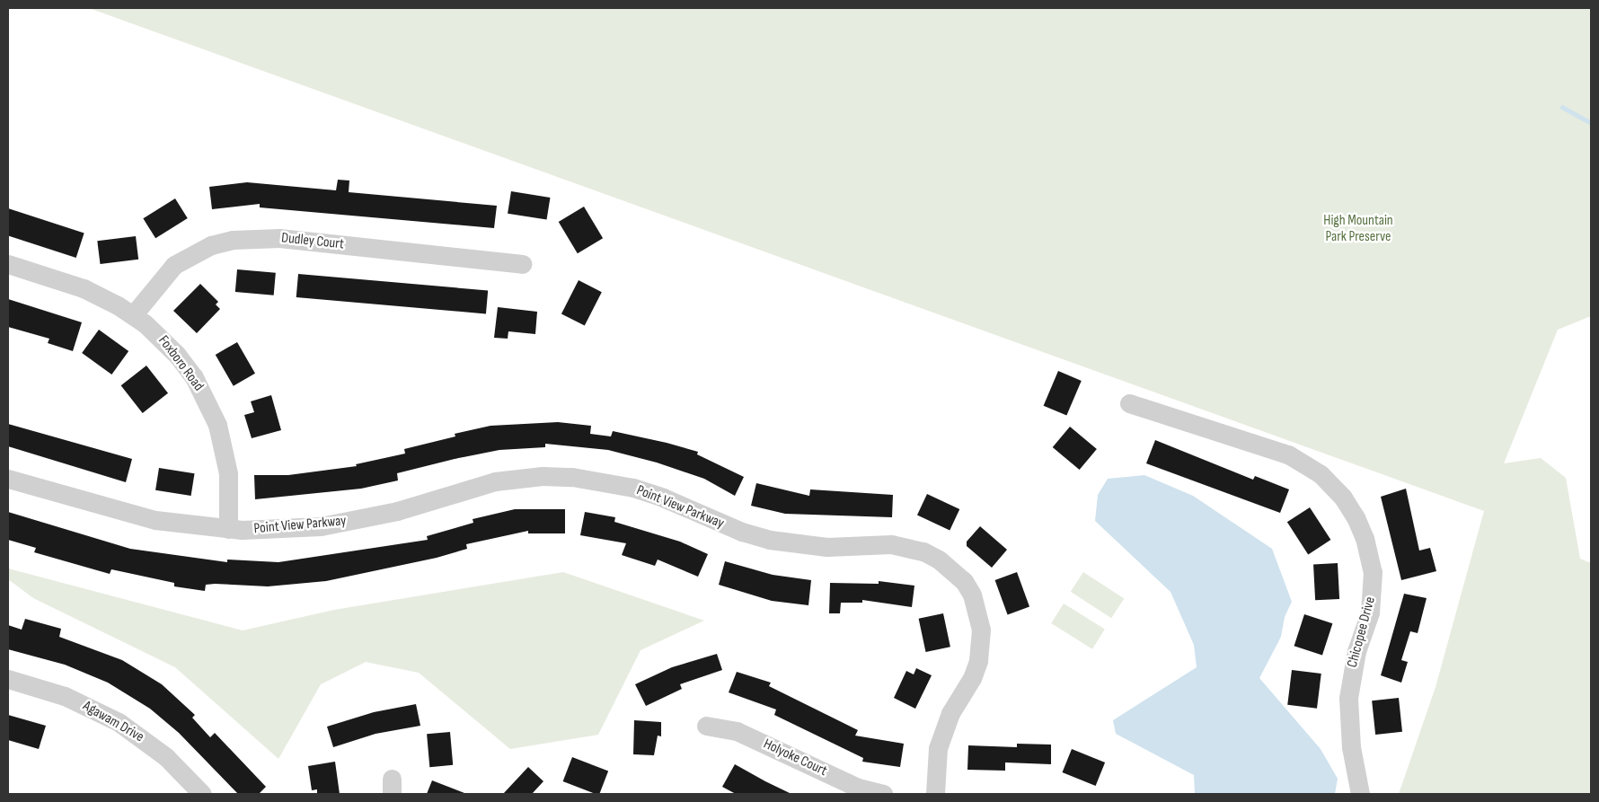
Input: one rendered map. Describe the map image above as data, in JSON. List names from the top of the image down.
{
  "streets": {
    "street": [
      "Dudley Court",
      "Foxboro Road",
      "Point View Parkway",
      "Chicopee Drive",
      "Agawam Drive",
      "Holyoke Court"
    ]
  },
  "crossings": [
    ["Dudley Court", "Foxboro Road"],
    ["Foxboro Road", "Point View Parkway"]
  ],
  "parks": ["High Mountain Park Preserve"]
}
